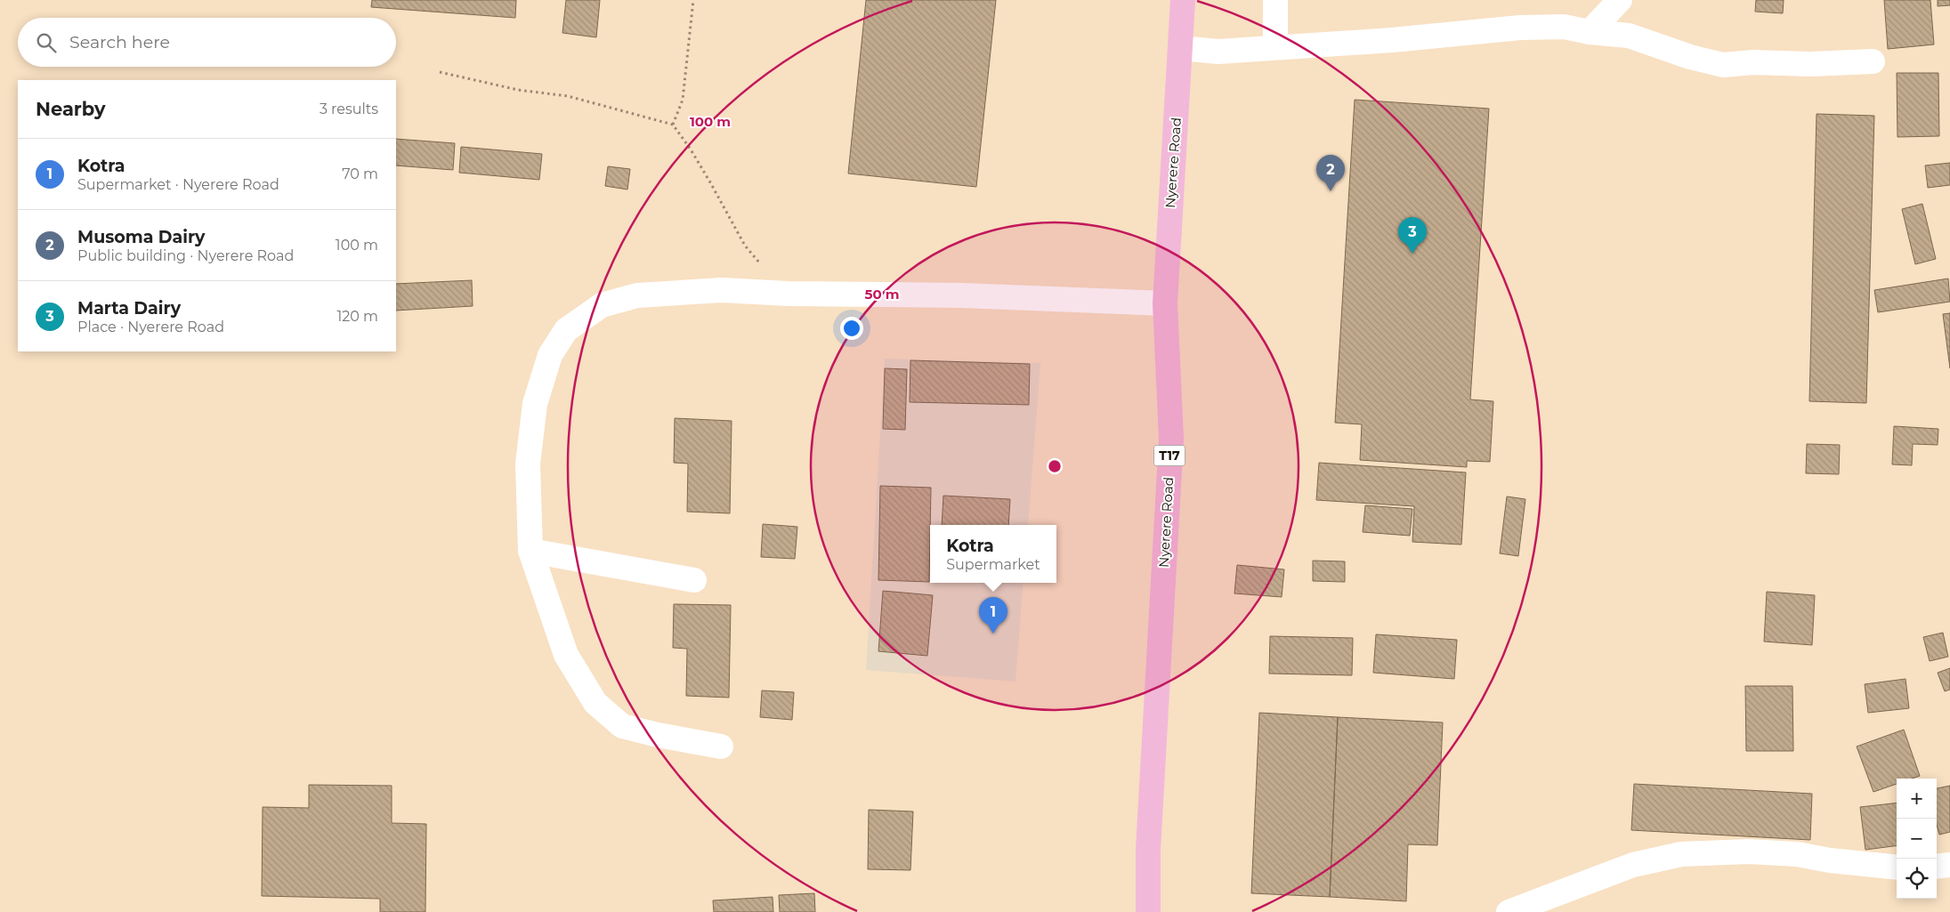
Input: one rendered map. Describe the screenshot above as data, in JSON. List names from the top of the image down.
{
  "streets": {
    "main road": ["Nyerere Road", "T17"]
  },
  "page": {
    "search": "Search here",
    "heading": ["Nearby", "3 results"],
    "list": [
      {
        "mark": "1",
        "name": "Kotra",
        "note": "Supermarket · Nyerere Road",
        "value": "70 m"
      },
      {
        "mark": "2",
        "name": "Musoma Dairy",
        "note": "Public building · Nyerere Road",
        "value": "100 m"
      },
      {
        "mark": "3",
        "name": "Marta Dairy",
        "note": "Place · Nyerere Road",
        "value": "120 m"
      }
    ],
    "pins": ["2", "3", "1"],
    "popup": ["Kotra", "Supermarket"],
    "map_buttons": ["+", "−"]
  },
  "rings": ["100 m", "50 m"]
}
